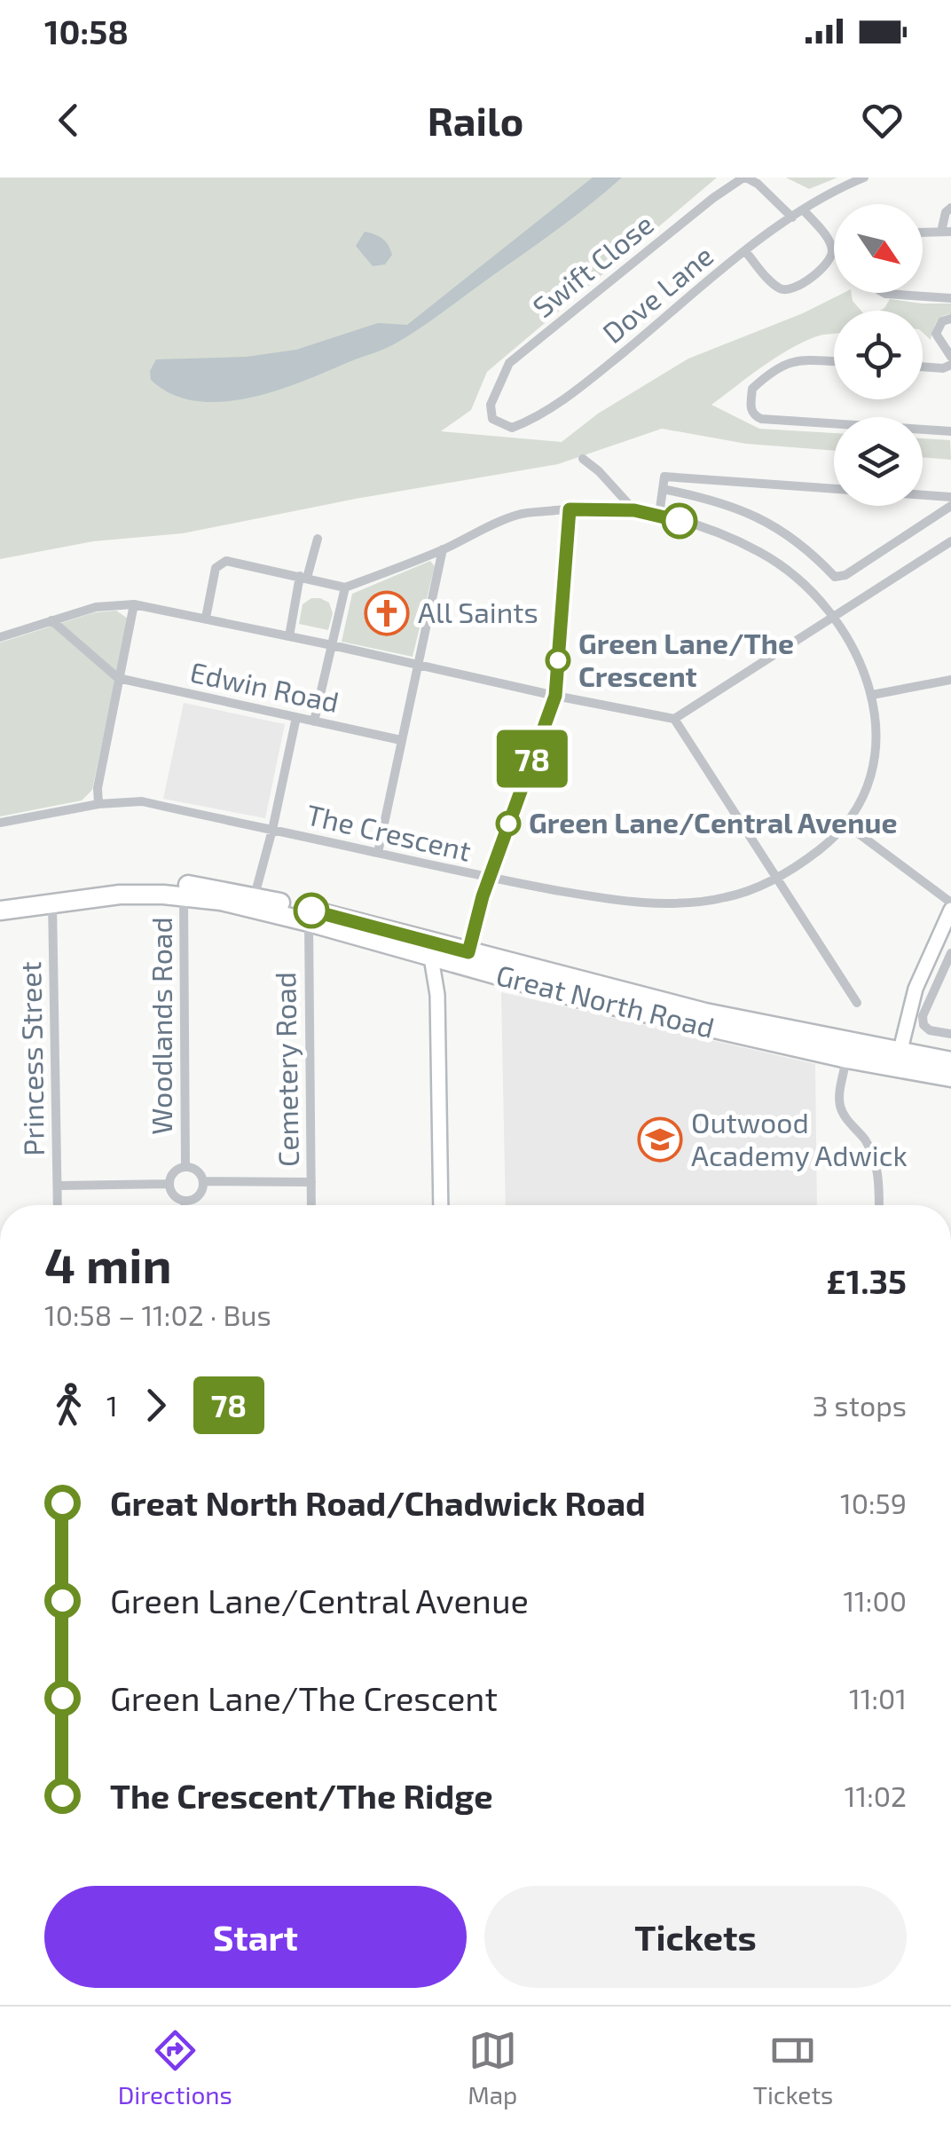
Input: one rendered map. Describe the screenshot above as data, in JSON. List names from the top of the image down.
{
  "streets": {
    "highway": ["Great North Road"],
    "street": [
      "Swift Close",
      "Dove Lane",
      "Edwin Road",
      "The Crescent",
      "Woodlands Road",
      "Princess Street",
      "Cemetery Road"
    ]
  },
  "crossings": [
    ["Swift Close", "Dove Lane"],
    ["Great North Road", "Woodlands Road"],
    ["Great North Road", "Princess Street"],
    ["Great North Road", "Cemetery Road"]
  ],
  "places": {
    "church": ["All Saints"],
    "other": ["Green Lane/The Crescent", "Green Lane/Central Avenue"],
    "school or university": ["Outwood Academy Adwick"]
  },
  "lines": ["bus line 78"],
  "north": "bottom right",
  "page": {
    "status": "10:58",
    "header": "Railo",
    "on_map": "78",
    "heading": ["4 min", "10:58 – 11:02 · Bus", "£1.35"],
    "legs": ["1", "78", "3 stops"],
    "list": [
      {
        "name": "Great North Road/Chadwick Road",
        "value": "10:59"
      },
      {
        "name": "Green Lane/Central Avenue",
        "value": "11:00"
      },
      {
        "name": "Green Lane/The Crescent",
        "value": "11:01"
      },
      {
        "name": "The Crescent/The Ridge",
        "value": "11:02"
      }
    ],
    "buttons": ["Start", "Tickets"],
    "tabs": ["Directions", "Map", "Tickets"]
  }
}
